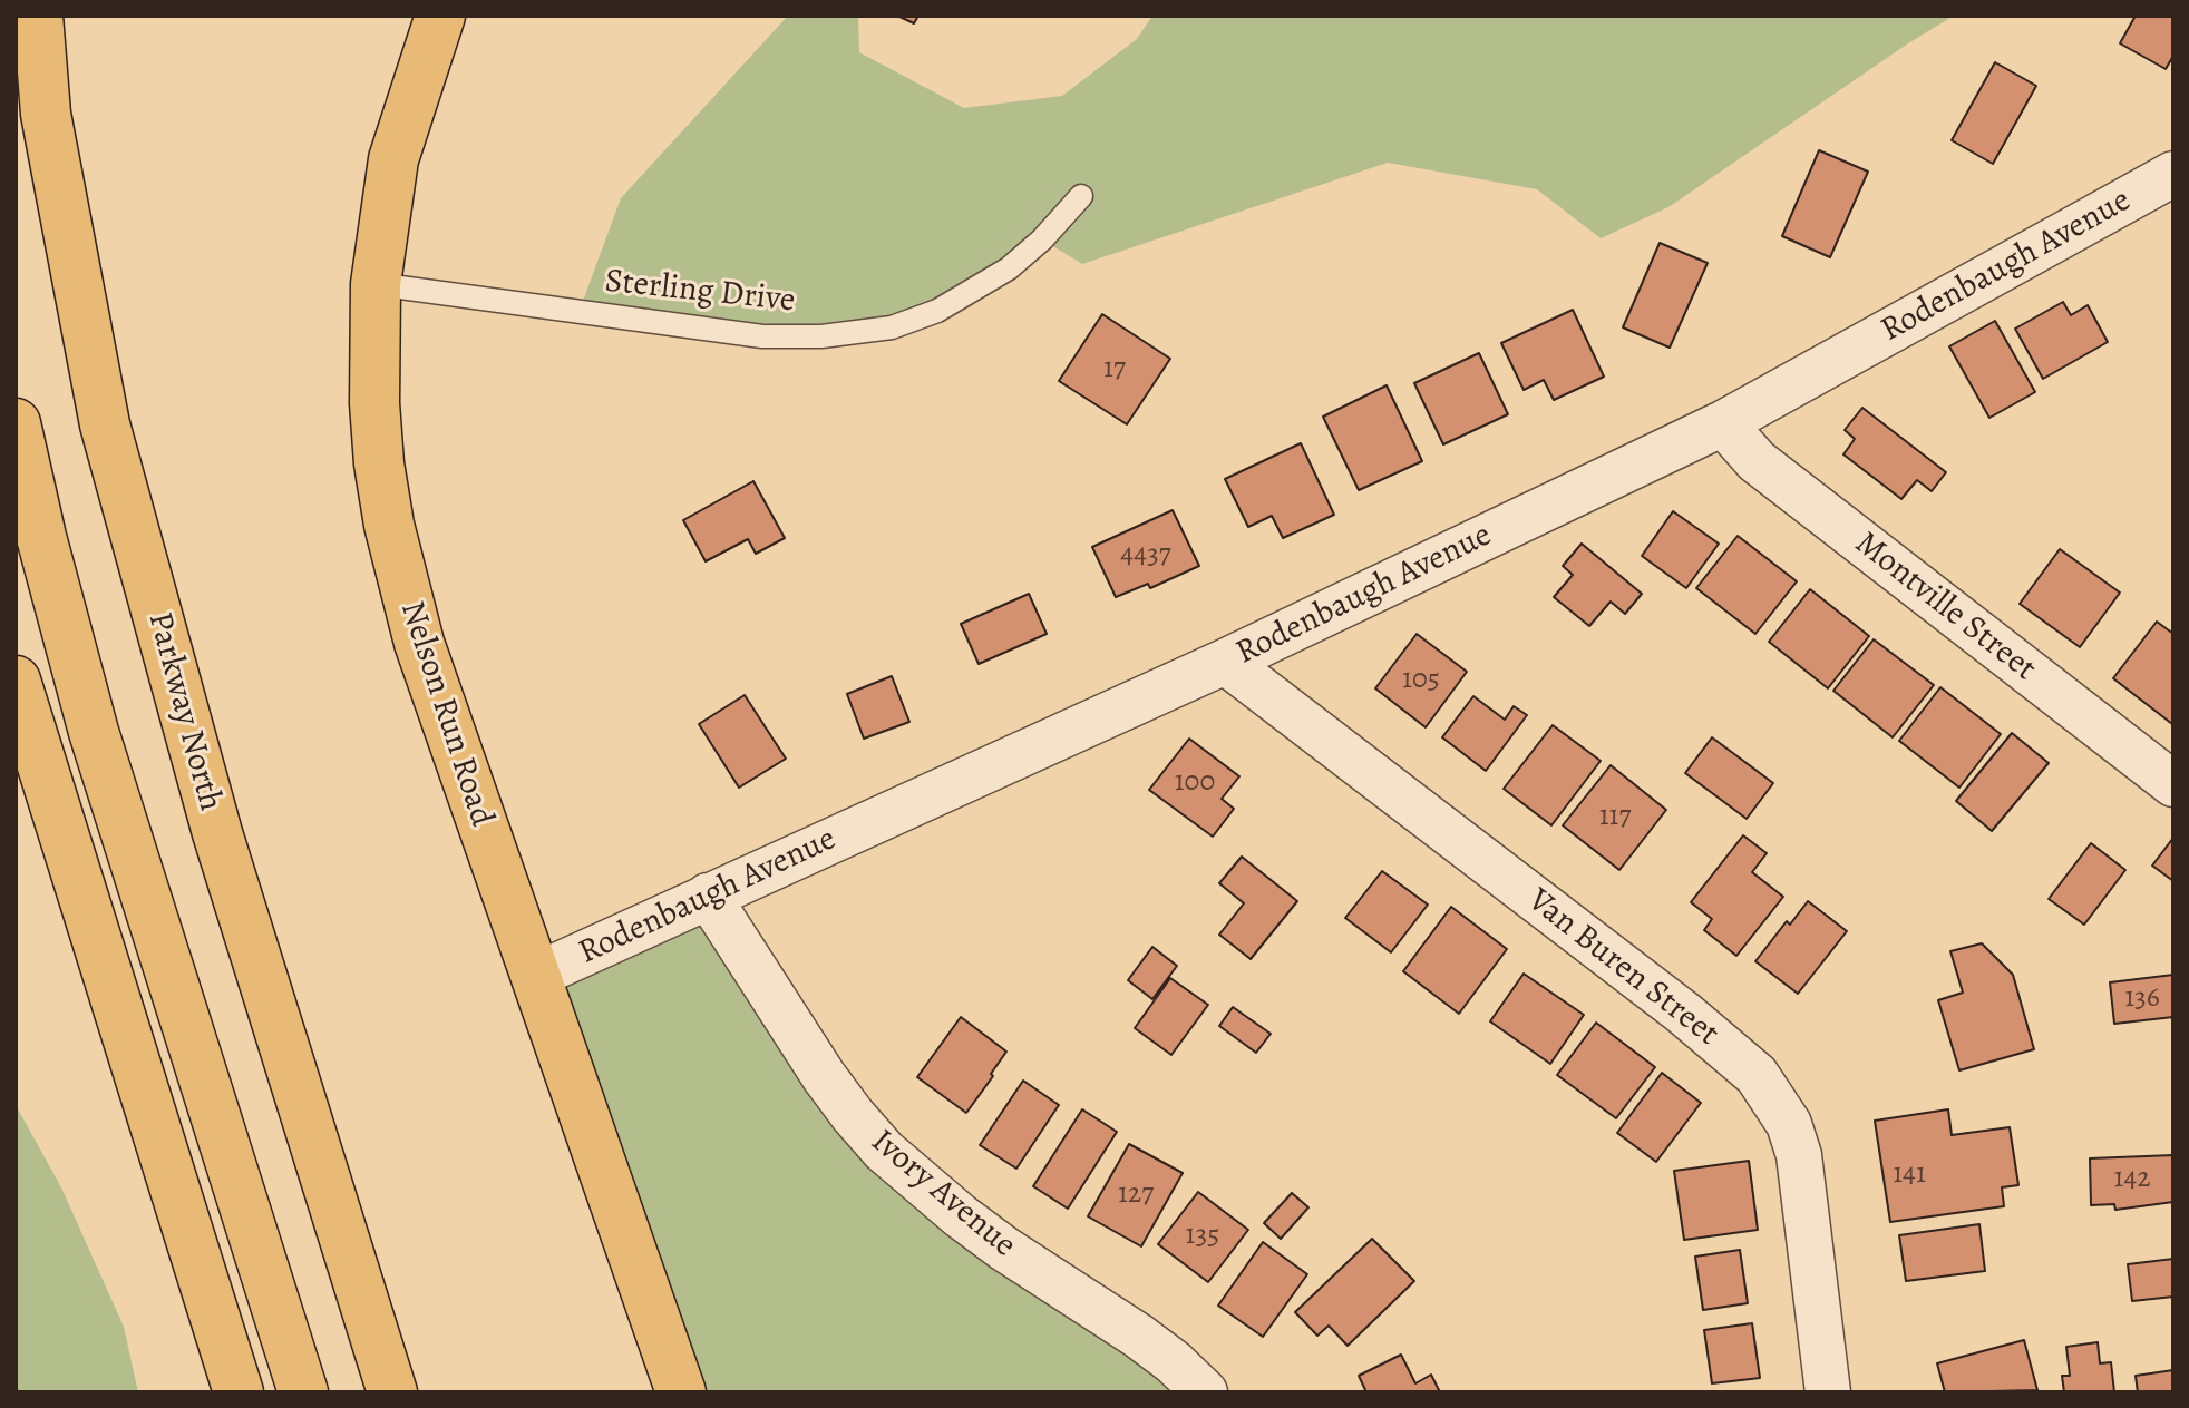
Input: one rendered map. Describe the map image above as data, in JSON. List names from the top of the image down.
{
  "streets": {
    "main road": ["Parkway North", "Nelson Run Road"],
    "street": [
      "Rodenbaugh Avenue",
      "Montville Street",
      "Van Buren Street",
      "Ivory Avenue"
    ],
    "lane": ["Sterling Drive"]
  },
  "crossings": [
    ["Rodenbaugh Avenue", "Montville Street"],
    ["Rodenbaugh Avenue", "Nelson Run Road"],
    ["Rodenbaugh Avenue", "Van Buren Street"],
    ["Rodenbaugh Avenue", "Ivory Avenue"],
    ["Sterling Drive", "Nelson Run Road"]
  ],
  "house_numbers": [
    "17",
    "4437",
    "105",
    "100",
    "117",
    "136",
    "141",
    "142",
    "127",
    "135"
  ]
}
